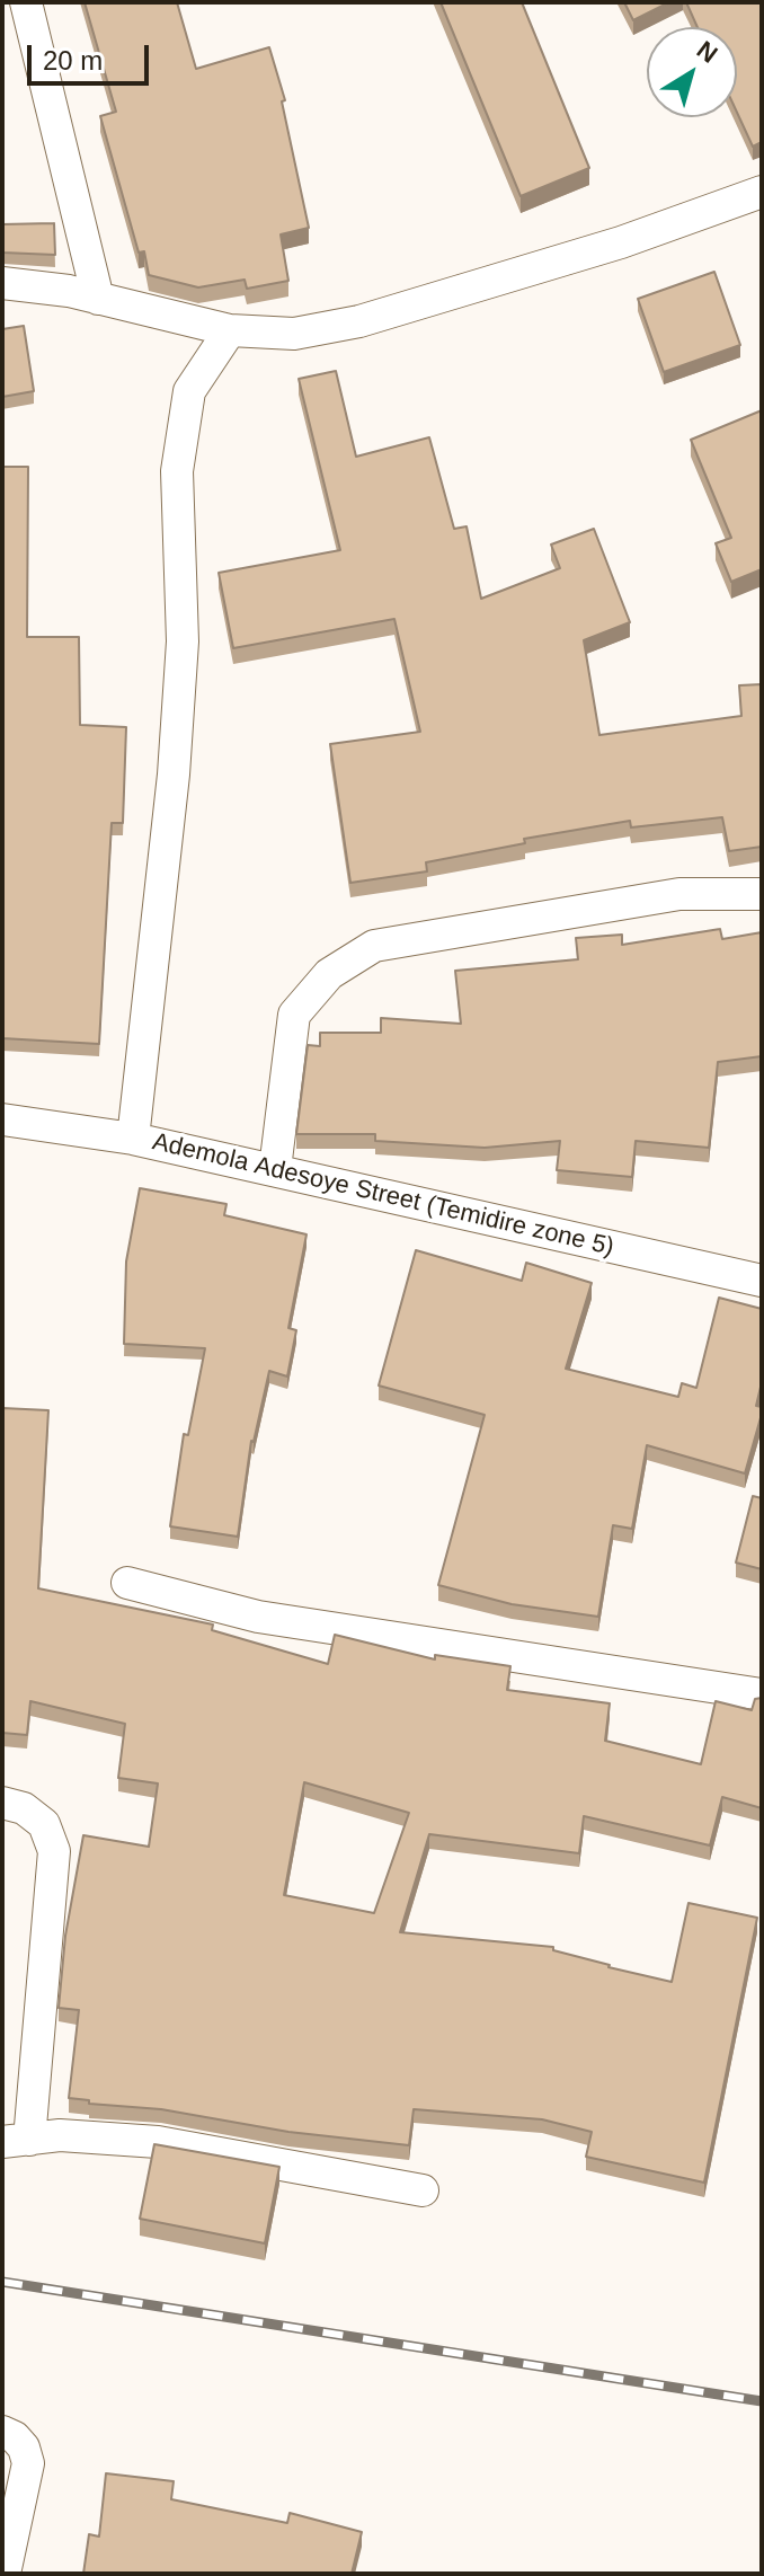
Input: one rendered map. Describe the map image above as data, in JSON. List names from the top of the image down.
{
  "streets": {
    "street": ["Ademola Adesoye Street (Temidire zone 5)"]
  },
  "scale_bar": "20 m",
  "north": "top right"
}
